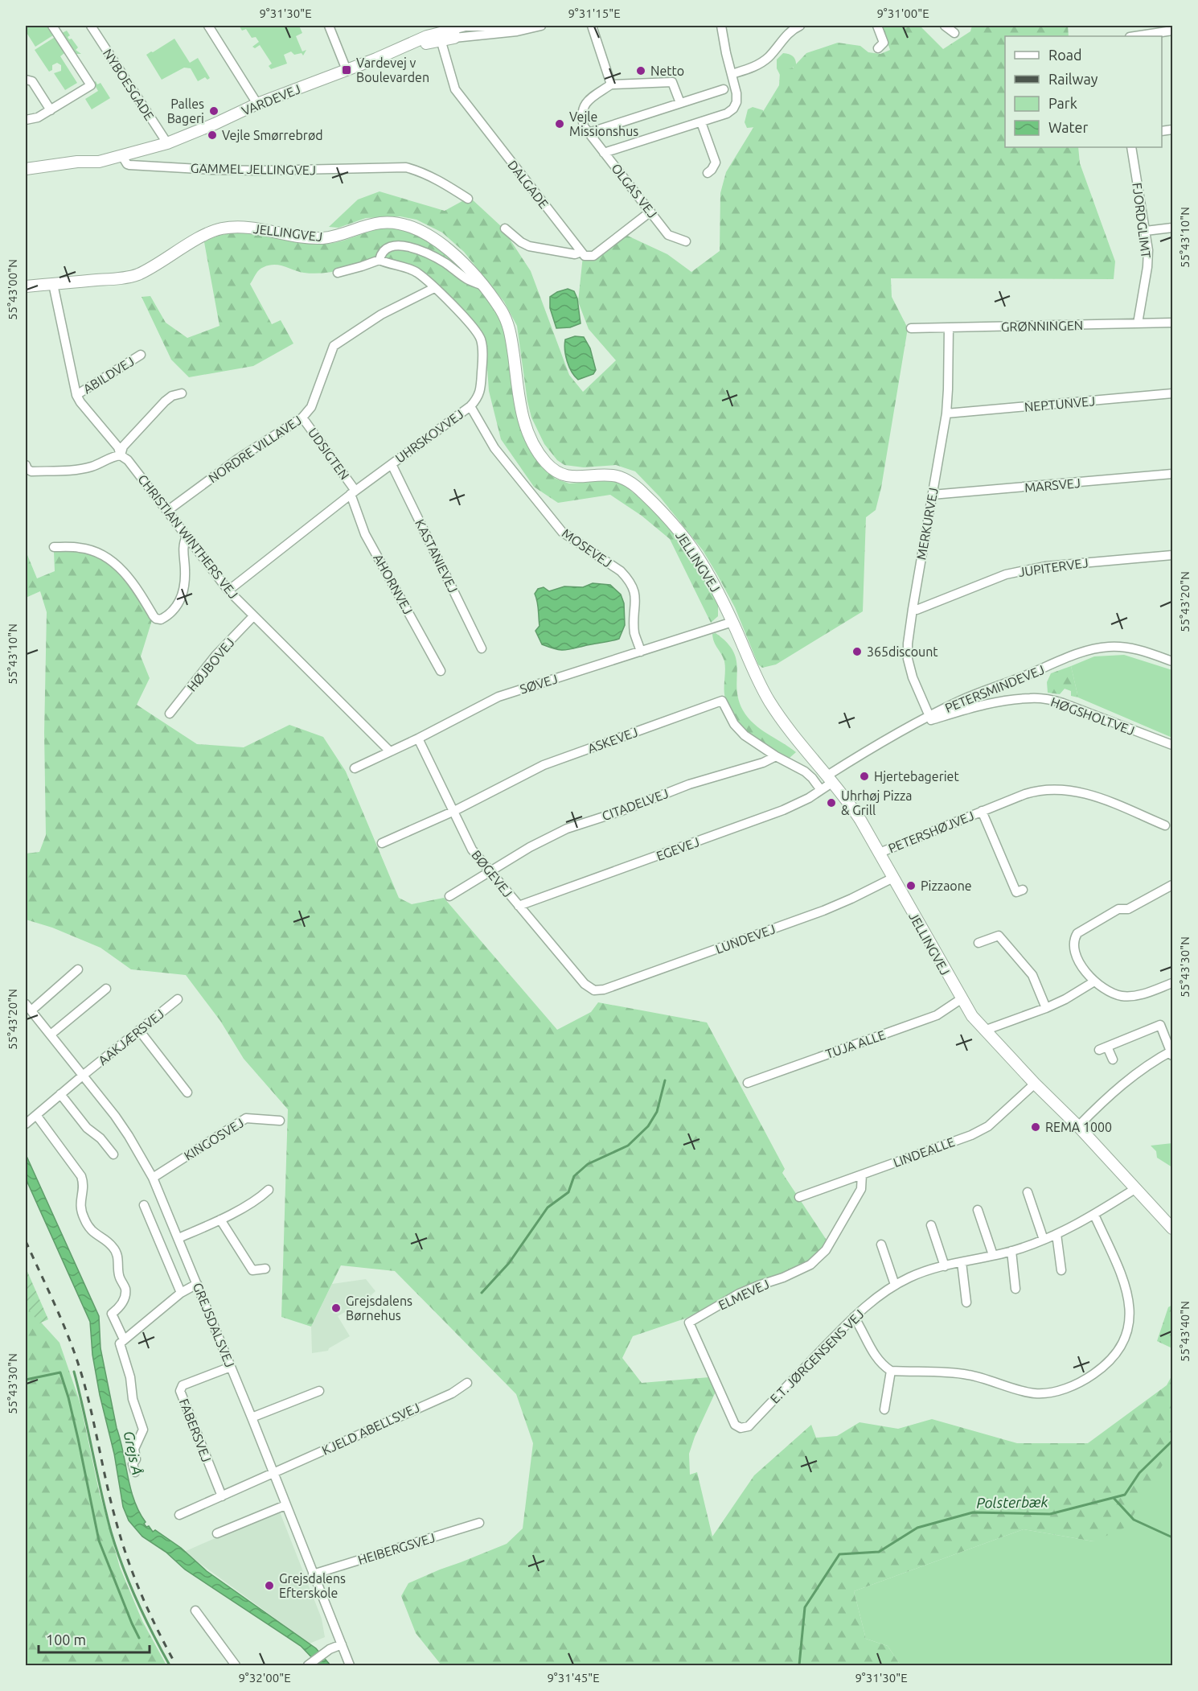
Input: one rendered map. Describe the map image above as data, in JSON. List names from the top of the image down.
{
  "streets": {
    "main road": ["VARDEVEJ", "JELLINGVEJ"],
    "street": [
      "NYBOESGADE",
      "GAMMEL JELLINGVEJ",
      "DALGADE",
      "OLGAS VEJ",
      "FJORDGLIMT",
      "GRØNNINGEN",
      "ABILDVEJ",
      "NEPTUNVEJ",
      "UHRSKOVVEJ",
      "NORDRE VILLAVEJ",
      "UDSIGTEN",
      "MARSVEJ",
      "MERKURVEJ",
      "CHRISTIAN WINTHERS VEJ",
      "MOSEVEJ",
      "KASTANIEVEJ",
      "JUPITERVEJ",
      "AHORNVEJ",
      "HØJBOVEJ",
      "SØVEJ",
      "PETERSMINDEVEJ",
      "HØGSHOLTVEJ",
      "ASKEVEJ",
      "CITADELVEJ",
      "PETERSHØJVEJ",
      "EGEVEJ",
      "BØGEVEJ",
      "LUNDEVEJ",
      "AAKJÆRSVEJ",
      "TUJA ALLE",
      "KINGOSVEJ",
      "LINDEALLE",
      "ELMEVEJ",
      "GREJSDALSVEJ",
      "E.T. JØRGENSENS VEJ",
      "KJELD ABELLSVEJ",
      "FABERSVEJ",
      "HEIBERGSVEJ"
    ]
  },
  "crossings": [
    ["NYBOESGADE", "VARDEVEJ"],
    ["VARDEVEJ", "GAMMEL JELLINGVEJ"],
    ["VARDEVEJ", "DALGADE"],
    ["FJORDGLIMT", "GRØNNINGEN"],
    ["JELLINGVEJ", "CHRISTIAN WINTHERS VEJ"],
    ["JELLINGVEJ", "SØVEJ"],
    ["JELLINGVEJ", "PETERSMINDEVEJ"],
    ["JELLINGVEJ", "PETERSHØJVEJ"],
    ["JELLINGVEJ", "EGEVEJ"],
    ["JELLINGVEJ", "LUNDEVEJ"],
    ["JELLINGVEJ", "TUJA ALLE"],
    ["JELLINGVEJ", "LINDEALLE"],
    ["JELLINGVEJ", "E.T. JØRGENSENS VEJ"],
    ["GRØNNINGEN", "MERKURVEJ"],
    ["ABILDVEJ", "CHRISTIAN WINTHERS VEJ"],
    ["NEPTUNVEJ", "MERKURVEJ"],
    ["UHRSKOVVEJ", "NORDRE VILLAVEJ"],
    ["UHRSKOVVEJ", "UDSIGTEN"],
    ["UHRSKOVVEJ", "CHRISTIAN WINTHERS VEJ"],
    ["UHRSKOVVEJ", "MOSEVEJ"],
    ["UHRSKOVVEJ", "KASTANIEVEJ"],
    ["UHRSKOVVEJ", "AHORNVEJ"],
    ["NORDRE VILLAVEJ", "UDSIGTEN"],
    ["NORDRE VILLAVEJ", "CHRISTIAN WINTHERS VEJ"],
    ["UDSIGTEN", "AHORNVEJ"],
    ["MARSVEJ", "MERKURVEJ"],
    ["MERKURVEJ", "JUPITERVEJ"],
    ["MERKURVEJ", "PETERSMINDEVEJ"],
    ["MERKURVEJ", "HØGSHOLTVEJ"],
    ["CHRISTIAN WINTHERS VEJ", "HØJBOVEJ"],
    ["CHRISTIAN WINTHERS VEJ", "SØVEJ"],
    ["MOSEVEJ", "SØVEJ"],
    ["SØVEJ", "BØGEVEJ"],
    ["PETERSMINDEVEJ", "HØGSHOLTVEJ"],
    ["PETERSMINDEVEJ", "EGEVEJ"],
    ["ASKEVEJ", "CITADELVEJ"],
    ["ASKEVEJ", "EGEVEJ"],
    ["ASKEVEJ", "BØGEVEJ"],
    ["CITADELVEJ", "BØGEVEJ"],
    ["EGEVEJ", "BØGEVEJ"],
    ["BØGEVEJ", "LUNDEVEJ"],
    ["AAKJÆRSVEJ", "GREJSDALSVEJ"],
    ["KINGOSVEJ", "GREJSDALSVEJ"],
    ["LINDEALLE", "ELMEVEJ"],
    ["ELMEVEJ", "E.T. JØRGENSENS VEJ"],
    ["GREJSDALSVEJ", "KJELD ABELLSVEJ"],
    ["GREJSDALSVEJ", "FABERSVEJ"],
    ["GREJSDALSVEJ", "HEIBERGSVEJ"],
    ["KJELD ABELLSVEJ", "FABERSVEJ"]
  ],
  "water": ["Grejs Å", "Polsterbæk"],
  "places": {
    "transit": ["Vardevej v Boulevarden"],
    "other": [
      "Netto",
      "Palles Bageri",
      "Vejle Missionshus",
      "Vejle Smørrebrød",
      "365discount",
      "Hjertebageriet",
      "Uhrhøj Pizza & Grill",
      "Pizzaone",
      "REMA 1000",
      "Grejsdalens Børnehus",
      "Grejsdalens Efterskole"
    ]
  },
  "legend": [
    "Road",
    "Railway",
    "Park",
    "Water"
  ],
  "scale_bar": "100 m",
  "coordinates": [
    "9°31'30\"E",
    "9°31'15\"E",
    "9°31'00\"E",
    "55°43'10\"N",
    "55°43'00\"N",
    "55°43'20\"N",
    "55°43'30\"N",
    "55°43'40\"N",
    "9°32'00\"E",
    "9°31'45\"E"
  ]
}
